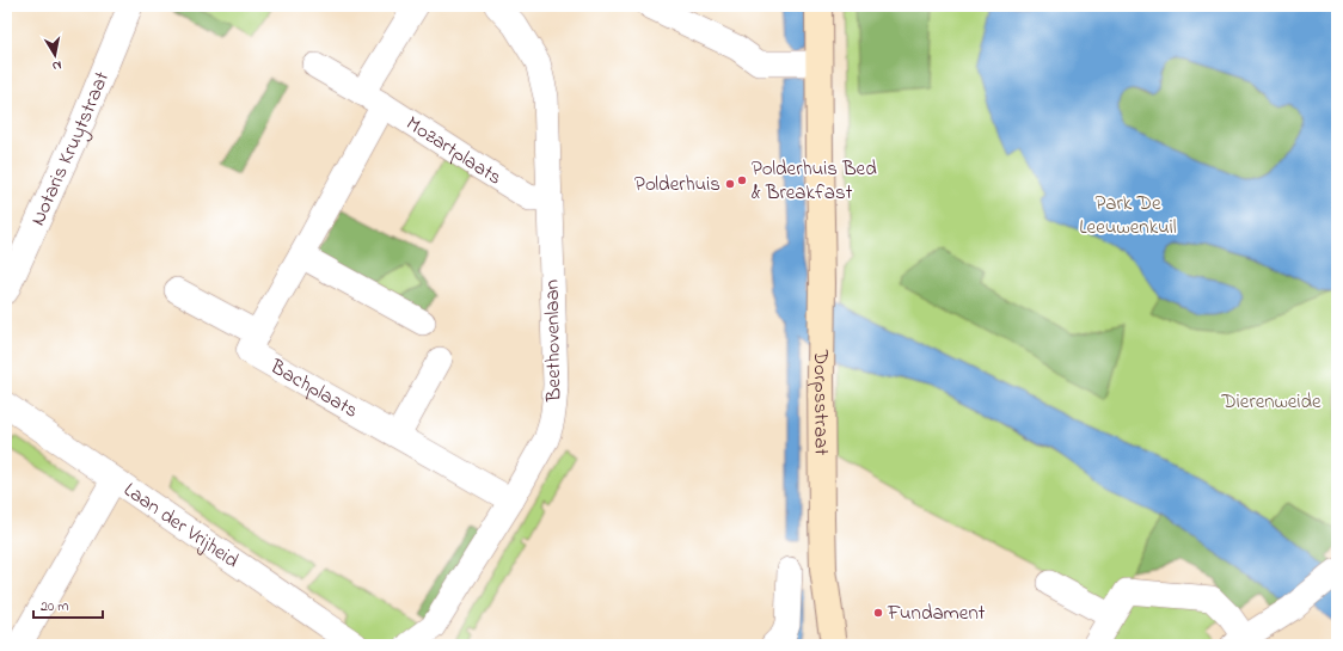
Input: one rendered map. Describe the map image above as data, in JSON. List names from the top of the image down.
{
  "streets": {
    "street": [
      "Notaris Kruytstraat",
      "Mozartplaats",
      "Beethovenlaan",
      "Bachplaats",
      "Dorpsstraat",
      "Laan der Vrijheid"
    ]
  },
  "crossings": [
    ["Mozartplaats", "Beethovenlaan"],
    ["Mozartplaats", "Bachplaats"],
    ["Beethovenlaan", "Bachplaats"]
  ],
  "parks": ["Park De Leeuwenkuil", "Dierenweide"],
  "places": ["Polderhuis Bed & Breakfast", "Polderhuis", "Fundament"],
  "scale_bar": "20 m",
  "north": "bottom"
}
